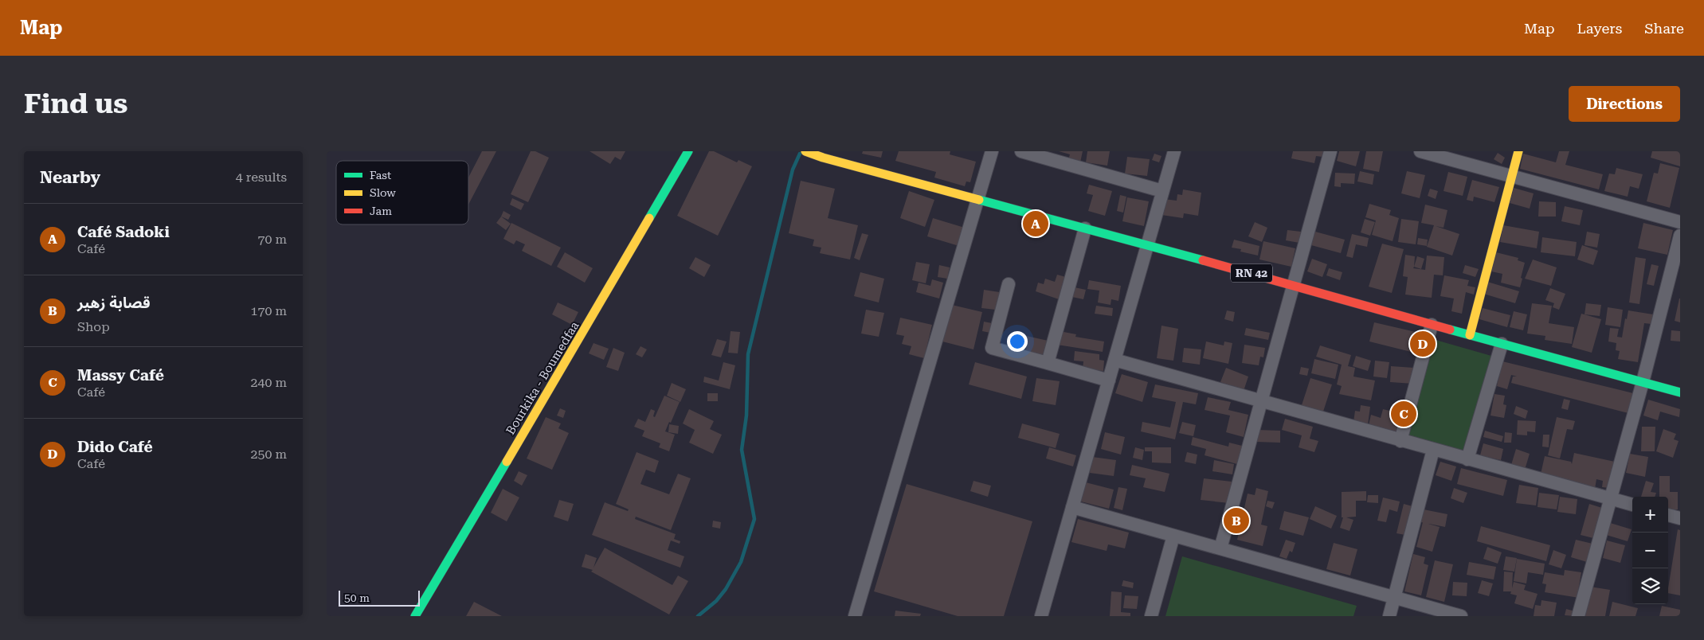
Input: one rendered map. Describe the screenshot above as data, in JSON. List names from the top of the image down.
{
  "streets": {
    "main road": ["RN 42", "Bourkika - Boumedfaa"]
  },
  "legend": ["Fast", "Slow", "Jam"],
  "scale_bar": "50 m",
  "page": {
    "header": "Map",
    "nav": ["Map", "Layers", "Share"],
    "buttons": "Directions",
    "title": "Find us",
    "heading": ["Nearby", "4 results"],
    "list": [
      {
        "mark": "A",
        "name": "Café Sadoki",
        "note": "Café",
        "value": "70 m"
      },
      {
        "mark": "B",
        "name": "قصابة زهير",
        "note": "Shop",
        "value": "170 m"
      },
      {
        "mark": "C",
        "name": "Massy Café",
        "note": "Café",
        "value": "240 m"
      },
      {
        "mark": "D",
        "name": "Dido Café",
        "note": "Café",
        "value": "250 m"
      }
    ],
    "pins": [
      "A",
      "D",
      "C",
      "B"
    ],
    "map_buttons": ["+", "−"],
    "scale": "50 m"
  }
}
